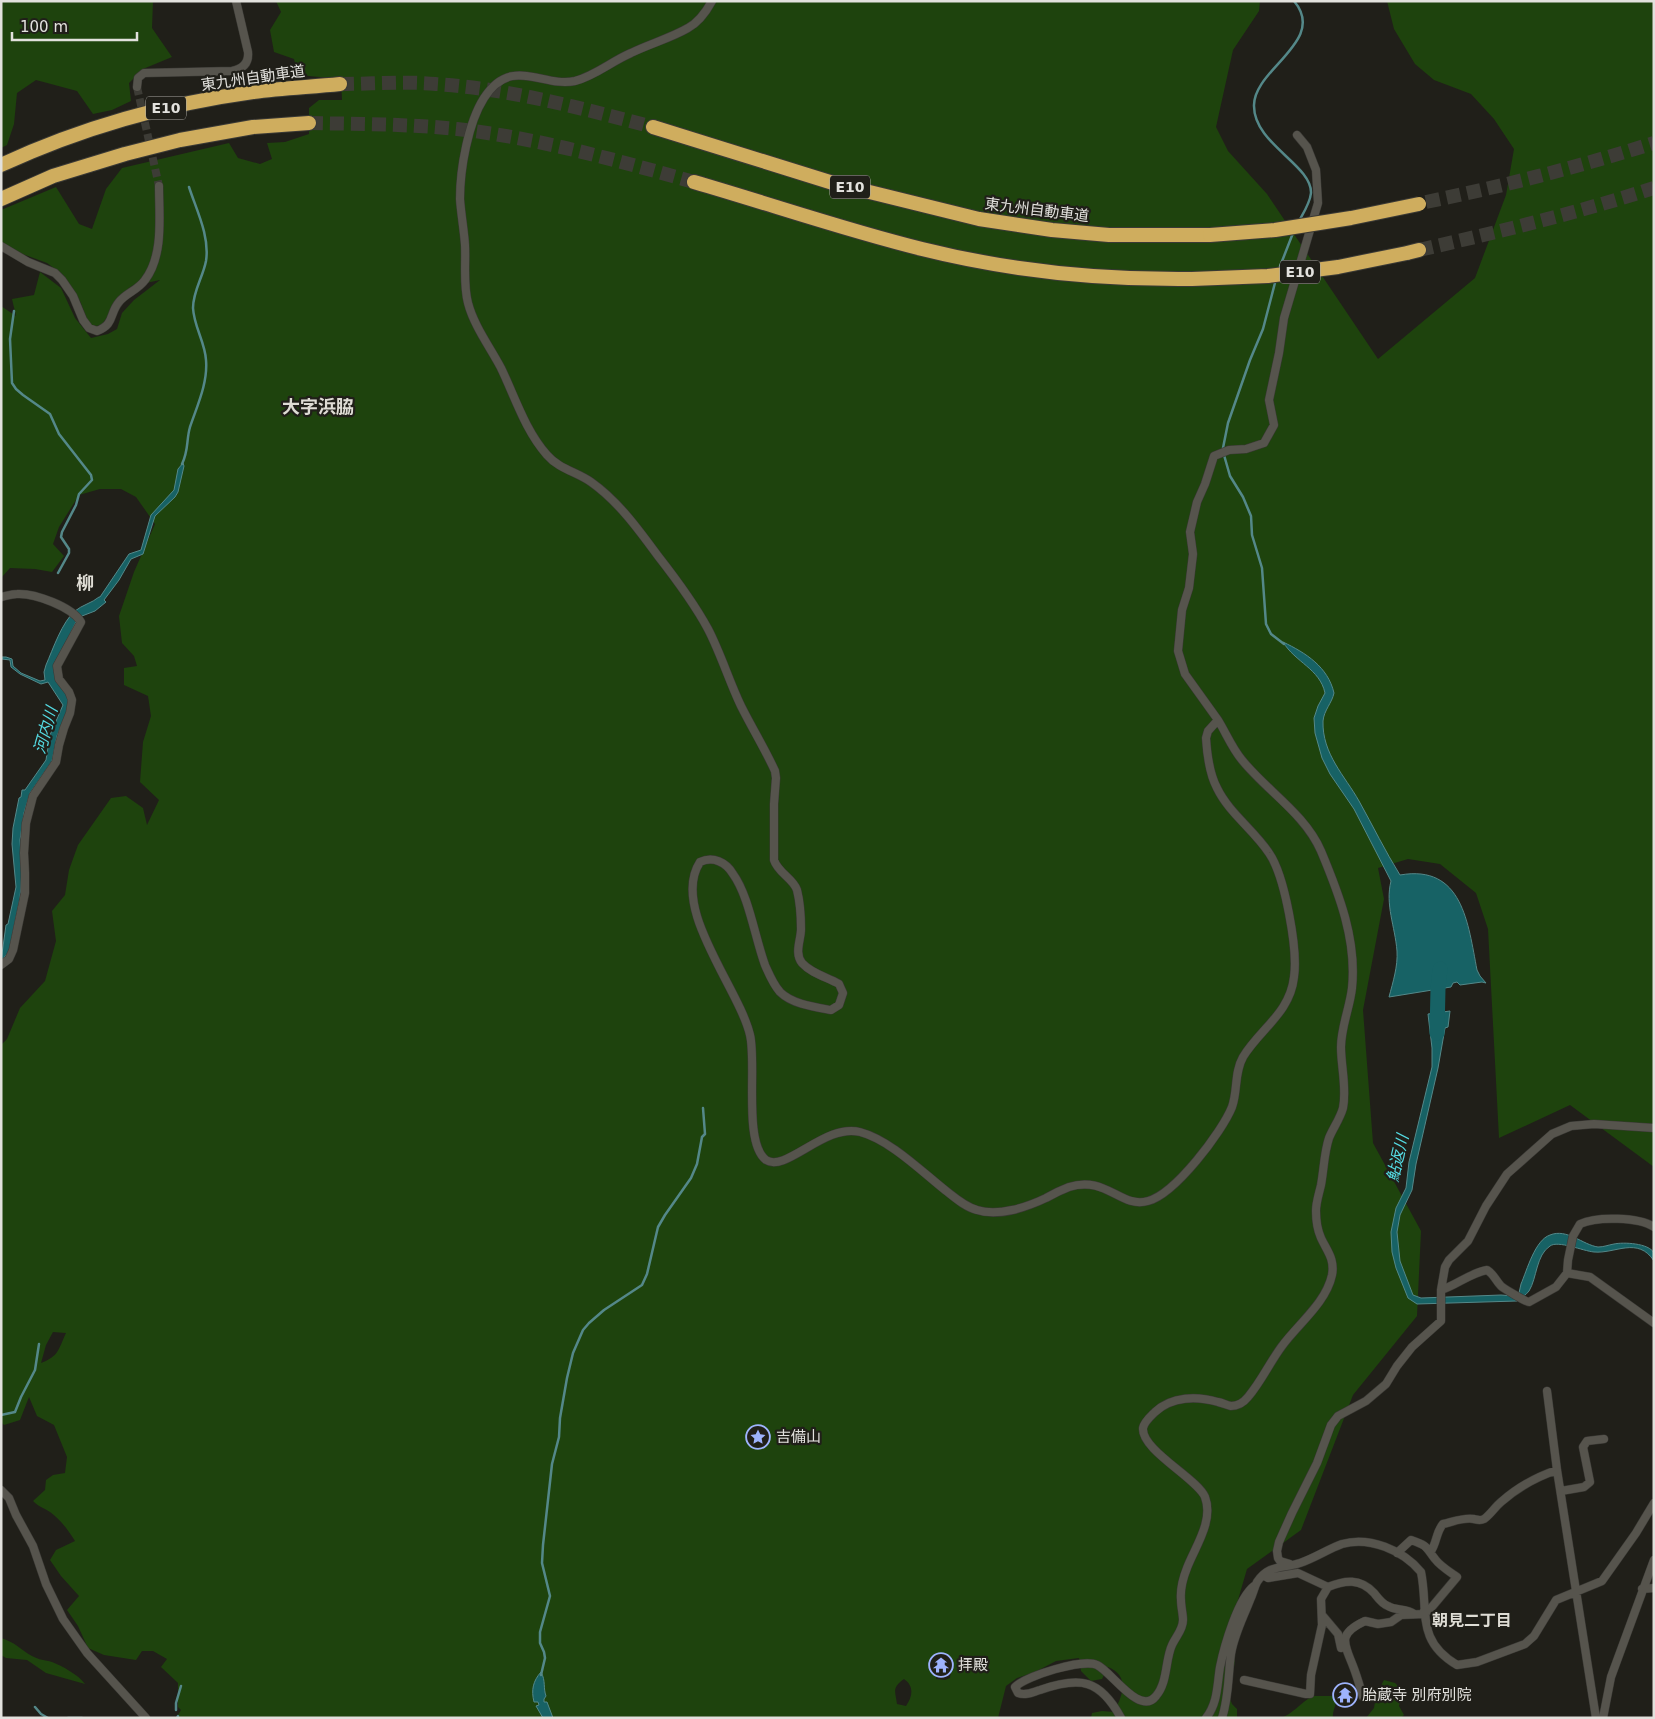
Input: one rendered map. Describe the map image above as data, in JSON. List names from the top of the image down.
{
  "streets": {
    "highway": ["東九州自動車道", "E10"]
  },
  "districts": ["大字浜脇", "柳", "朝見二丁目"],
  "water": ["河内川", "鮎返川"],
  "places": {
    "place": ["吉備山"],
    "temple": ["拝殿", "胎蔵寺 別府別院"]
  },
  "scale_bar": "100 m"
}
